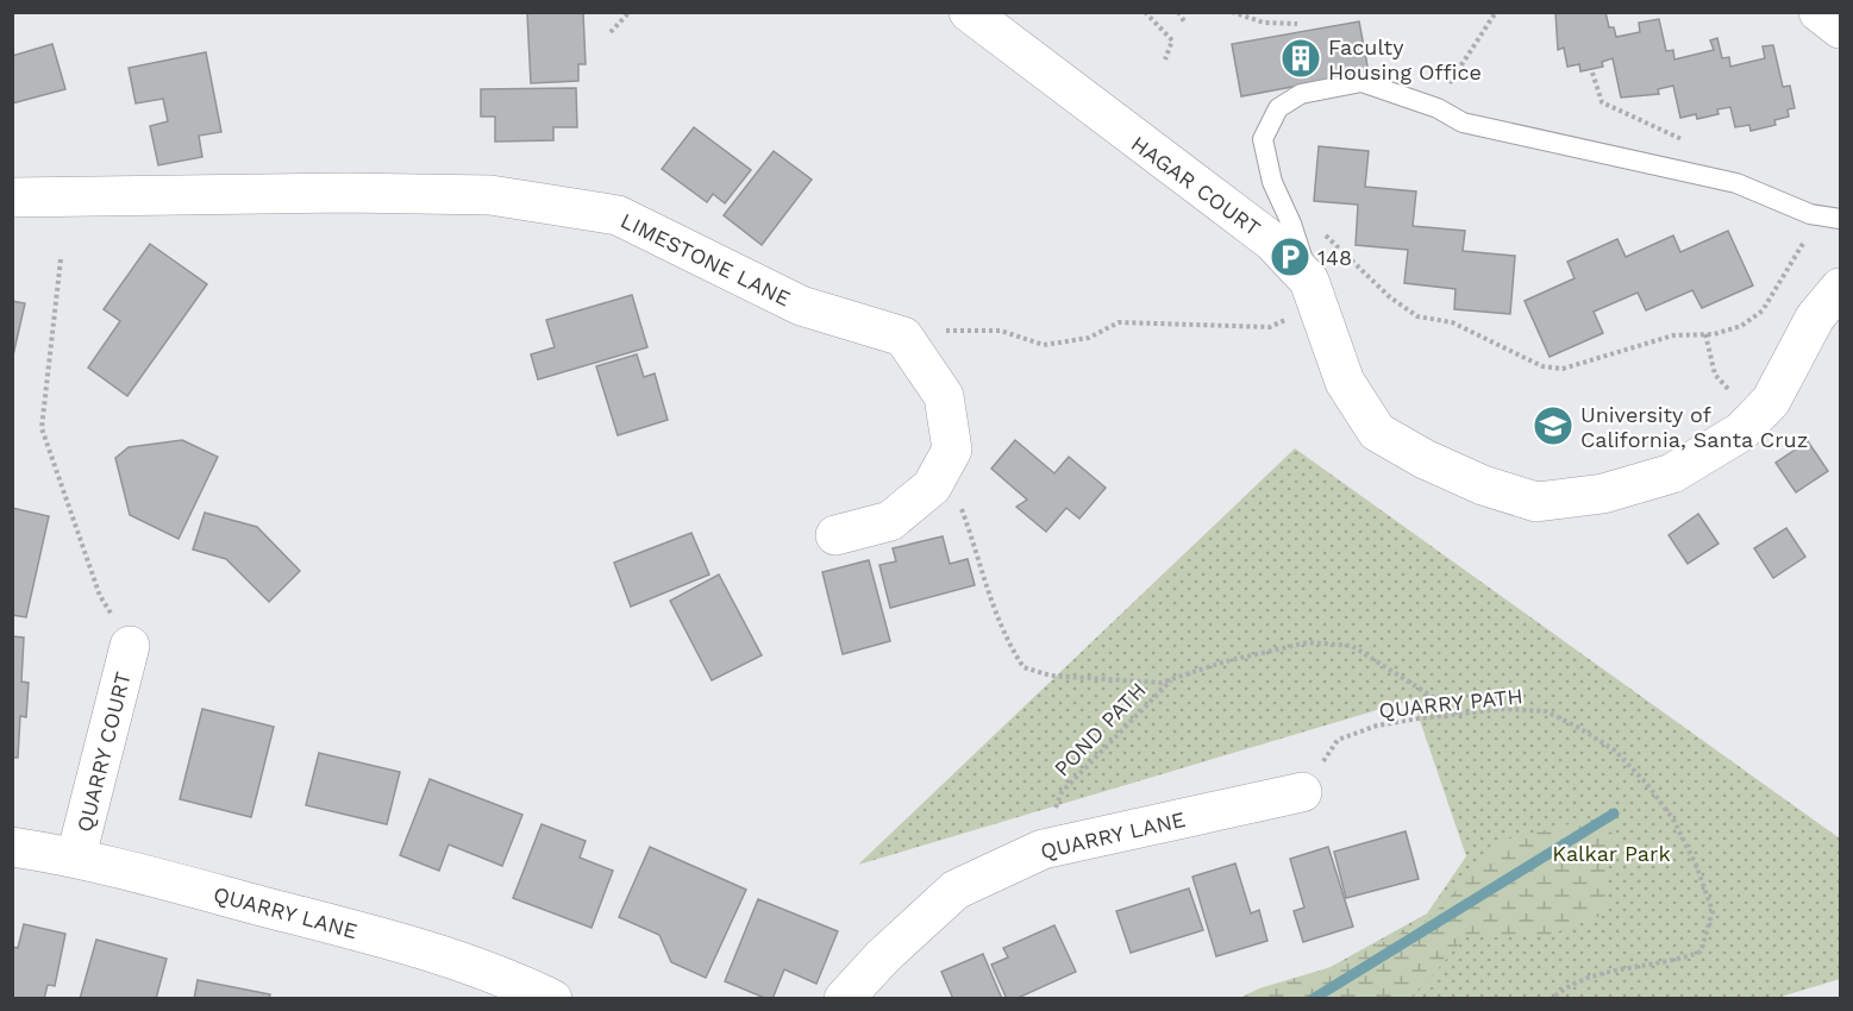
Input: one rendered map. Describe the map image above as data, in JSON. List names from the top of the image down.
{
  "streets": {
    "street": [
      "HAGAR COURT",
      "LIMESTONE LANE",
      "QUARRY COURT",
      "QUARRY LANE"
    ],
    "path": ["QUARRY PATH", "POND PATH"]
  },
  "crossings": [
    ["QUARRY PATH", "QUARRY LANE"],
    ["POND PATH", "QUARRY LANE"],
    ["QUARRY COURT", "QUARRY LANE"]
  ],
  "parks": ["Kalkar Park"],
  "places": {
    "building": ["Faculty Housing Office"],
    "parking": ["148"],
    "school or university": ["University of California, Santa Cruz"]
  }
}
